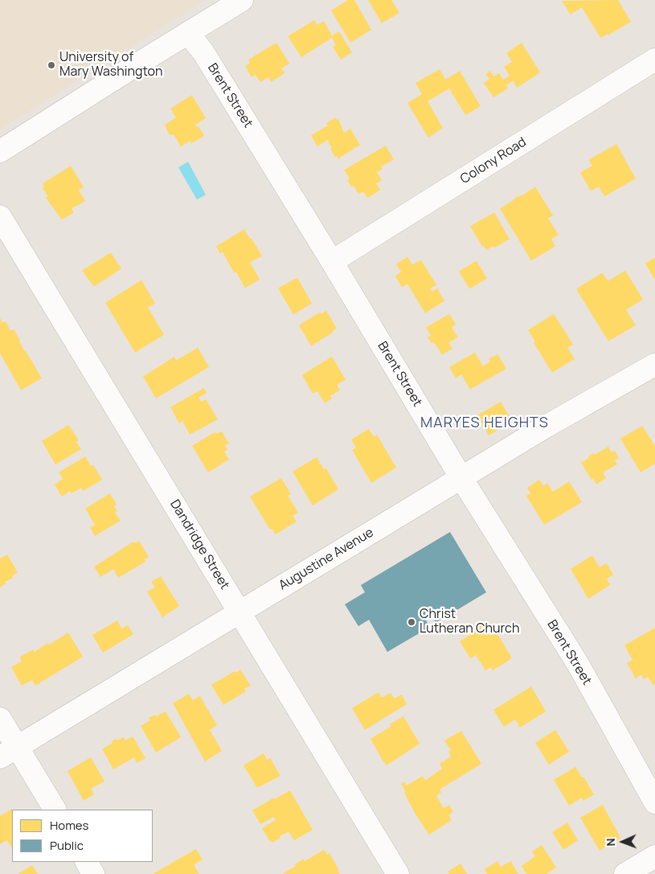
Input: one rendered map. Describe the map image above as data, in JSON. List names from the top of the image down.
{
  "streets": {
    "street": [
      "Brent Street",
      "Colony Road",
      "Dandridge Street",
      "Augustine Avenue"
    ]
  },
  "crossings": [
    ["Brent Street", "Colony Road"],
    ["Brent Street", "Augustine Avenue"],
    ["Dandridge Street", "Augustine Avenue"]
  ],
  "districts": ["MARYES HEIGHTS"],
  "places": ["University of Mary Washington", "Christ Lutheran Church"],
  "legend": ["Homes", "Public"],
  "north": "left"
}
